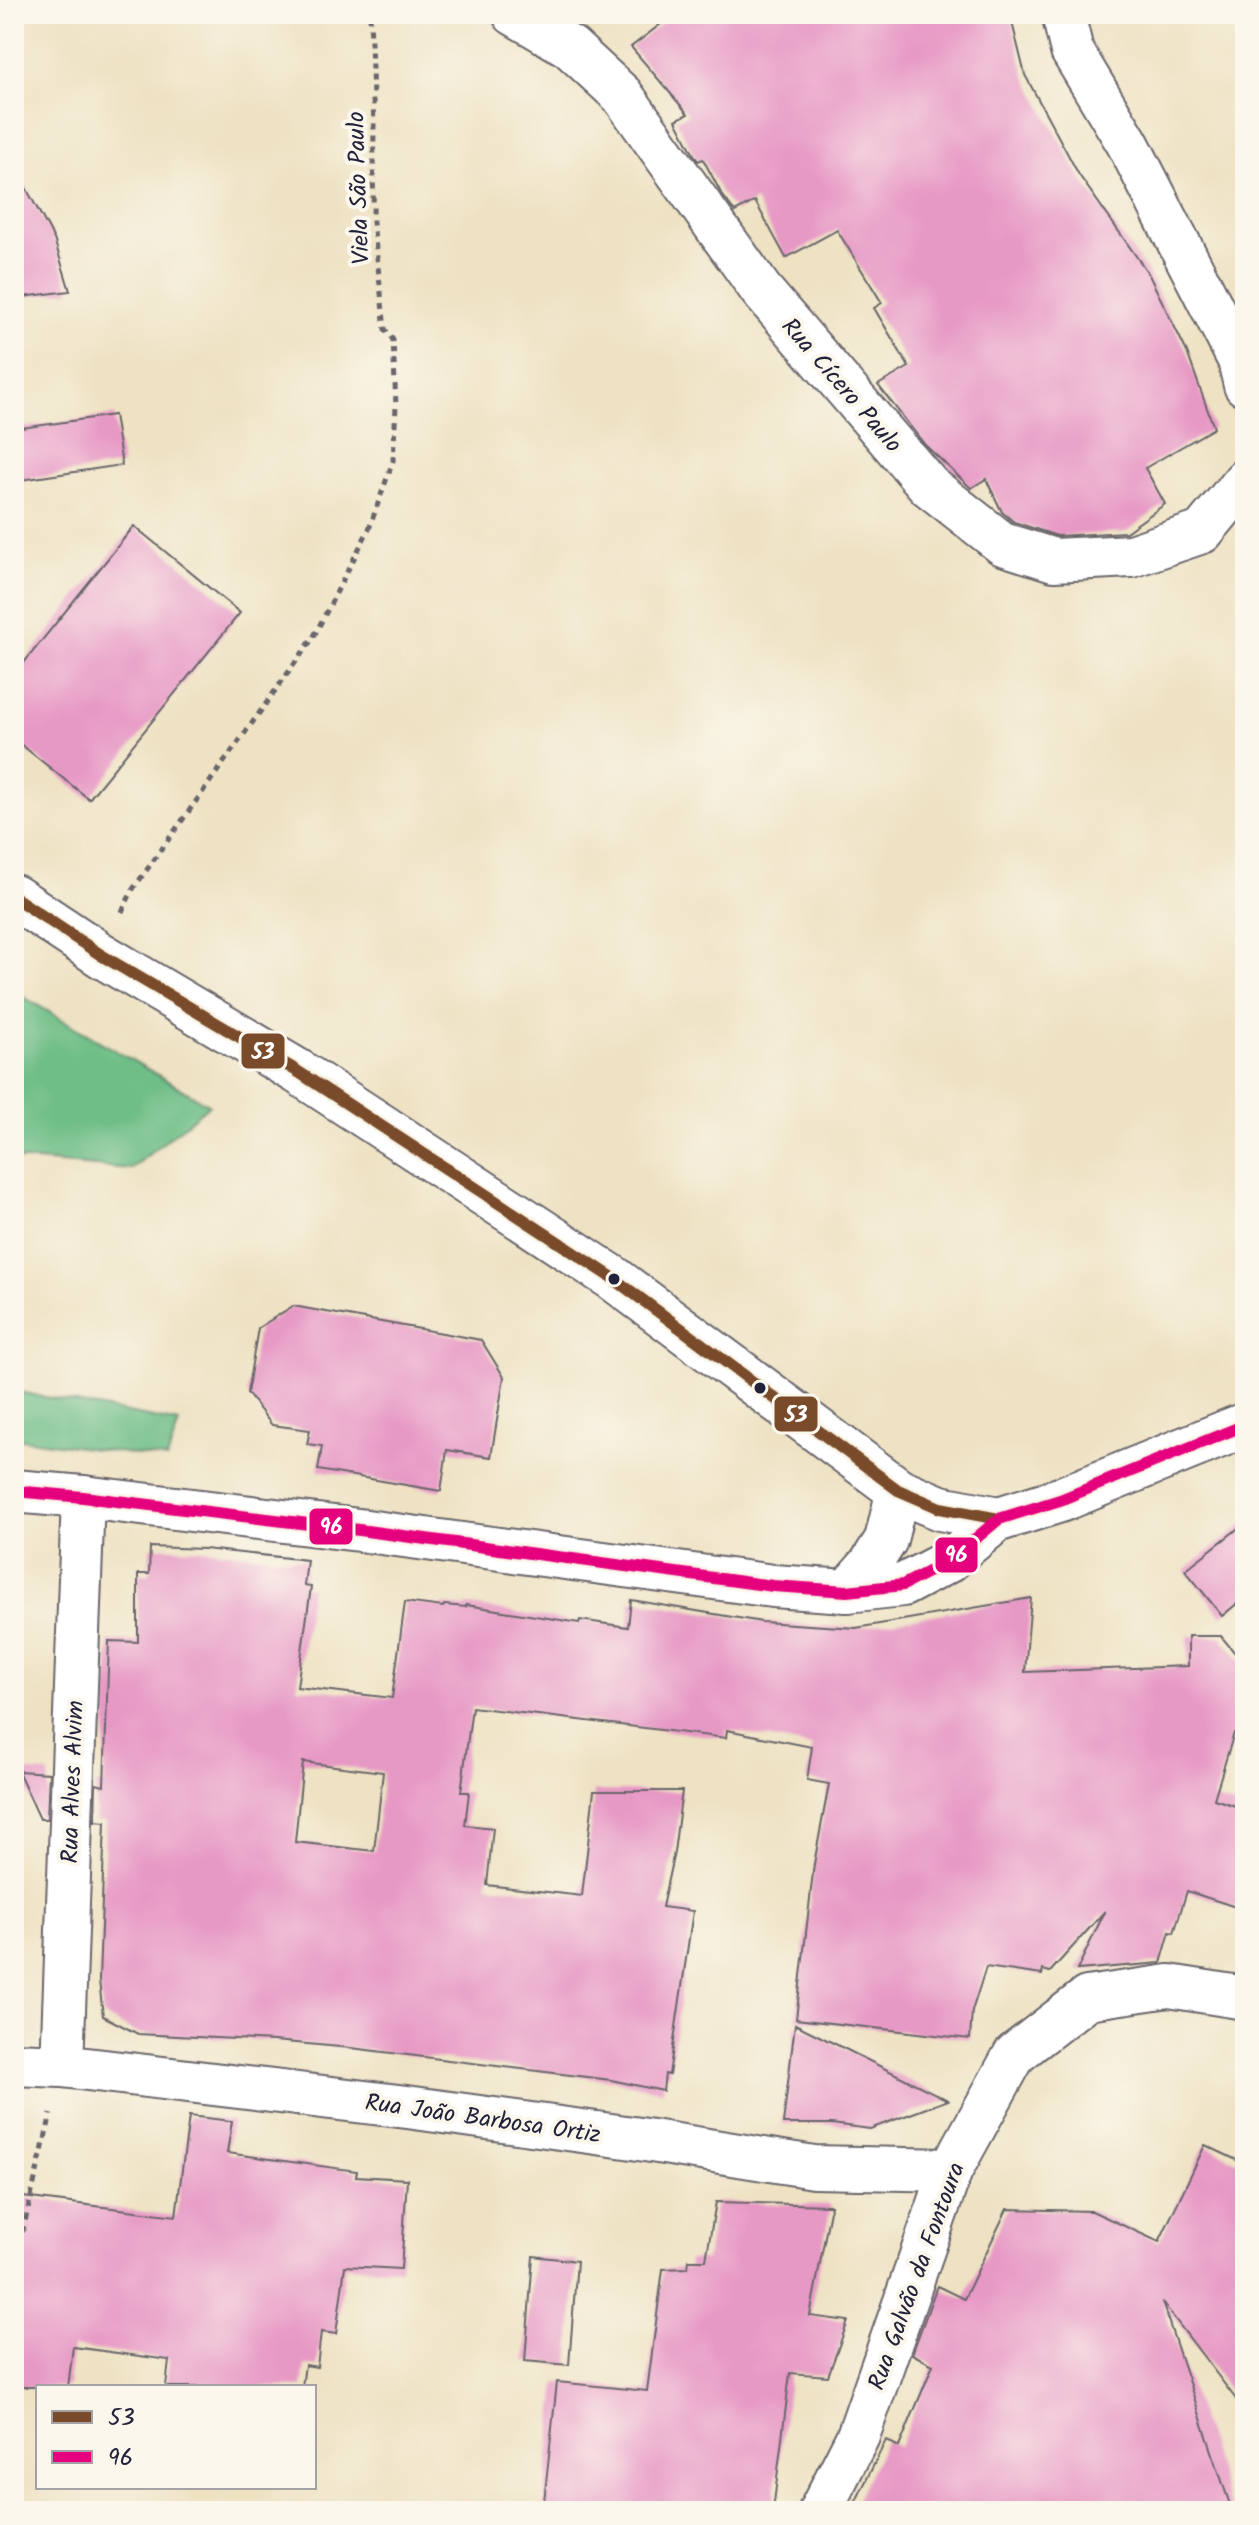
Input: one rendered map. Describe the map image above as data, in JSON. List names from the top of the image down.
{
  "streets": {
    "street": [
      "Rua Cícero Paulo",
      "Rua Alves Alvim",
      "Rua João Barbosa Ortiz",
      "Rua Galvão da Fontoura"
    ],
    "path": ["Viela São Paulo"]
  },
  "crossings": [
    ["Rua Alves Alvim", "Rua João Barbosa Ortiz"],
    ["Rua João Barbosa Ortiz", "Rua Galvão da Fontoura"]
  ],
  "lines": ["transit line 53", "transit line 96"],
  "legend": ["53", "96"]
}
